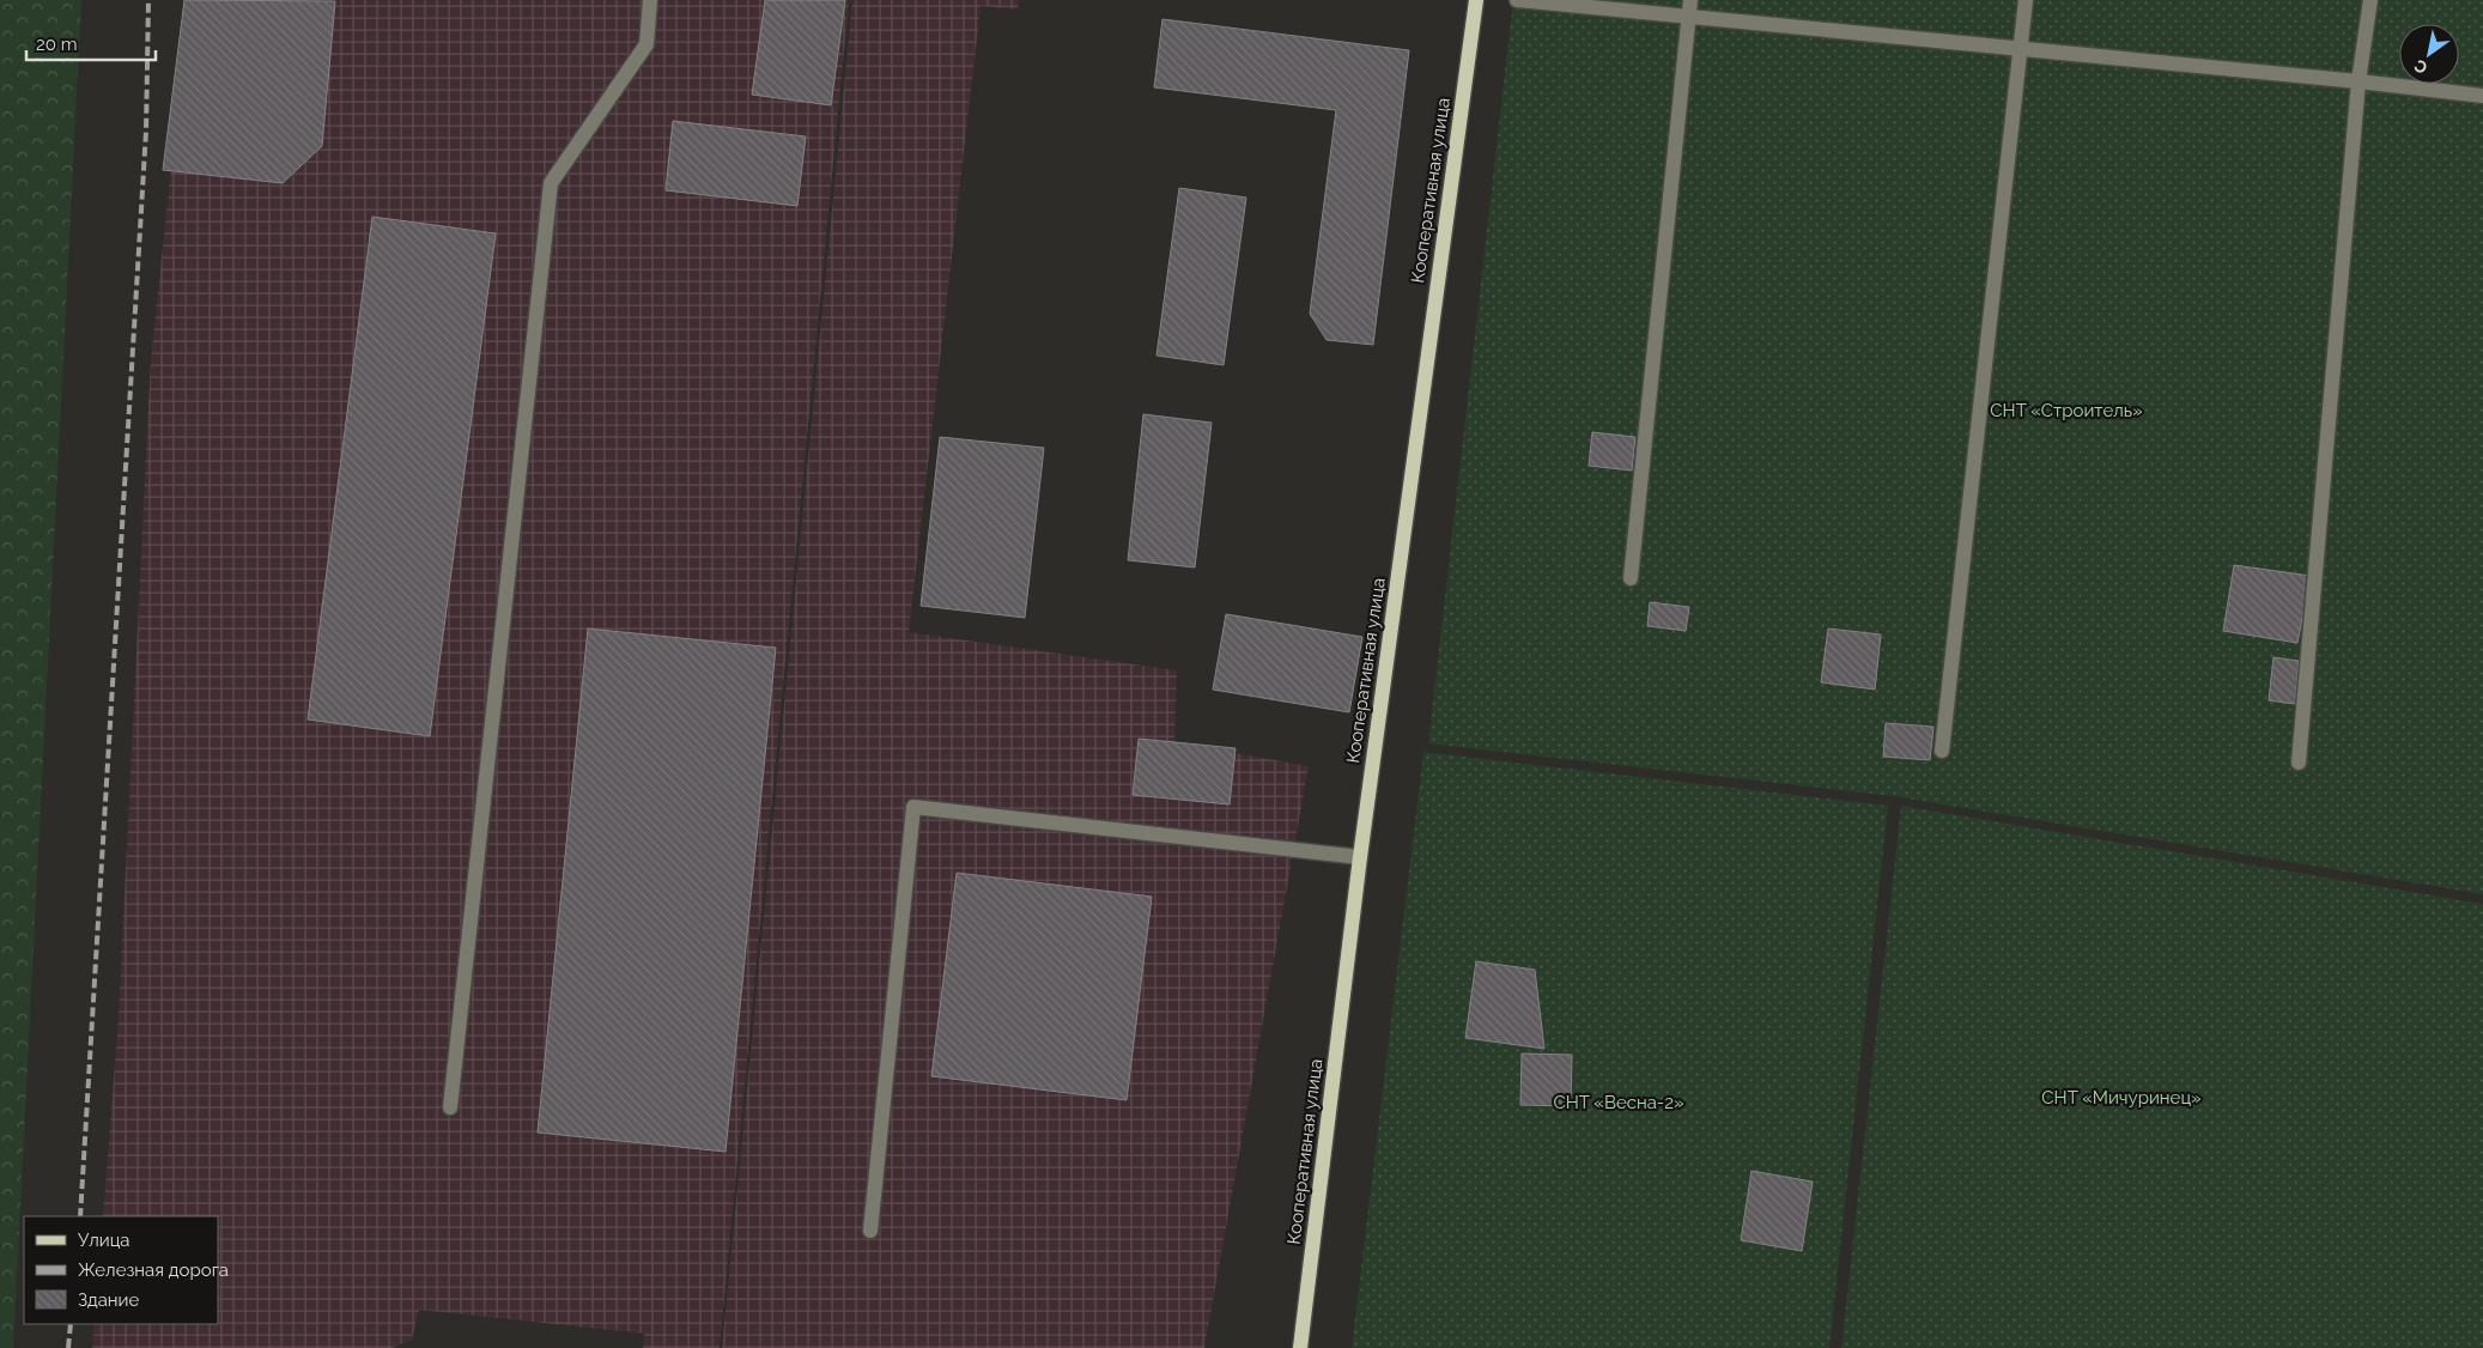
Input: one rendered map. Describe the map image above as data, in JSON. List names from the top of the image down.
{
  "streets": {
    "main road": ["Кооперативная улица"]
  },
  "parks": ["СНТ «Строитель»", "СНТ «Мичуринец»", "СНТ «Весна-2»"],
  "legend": ["Улица", "Железная дорога", "Здание"],
  "scale_bar": "20 m",
  "north": "bottom left"
}
